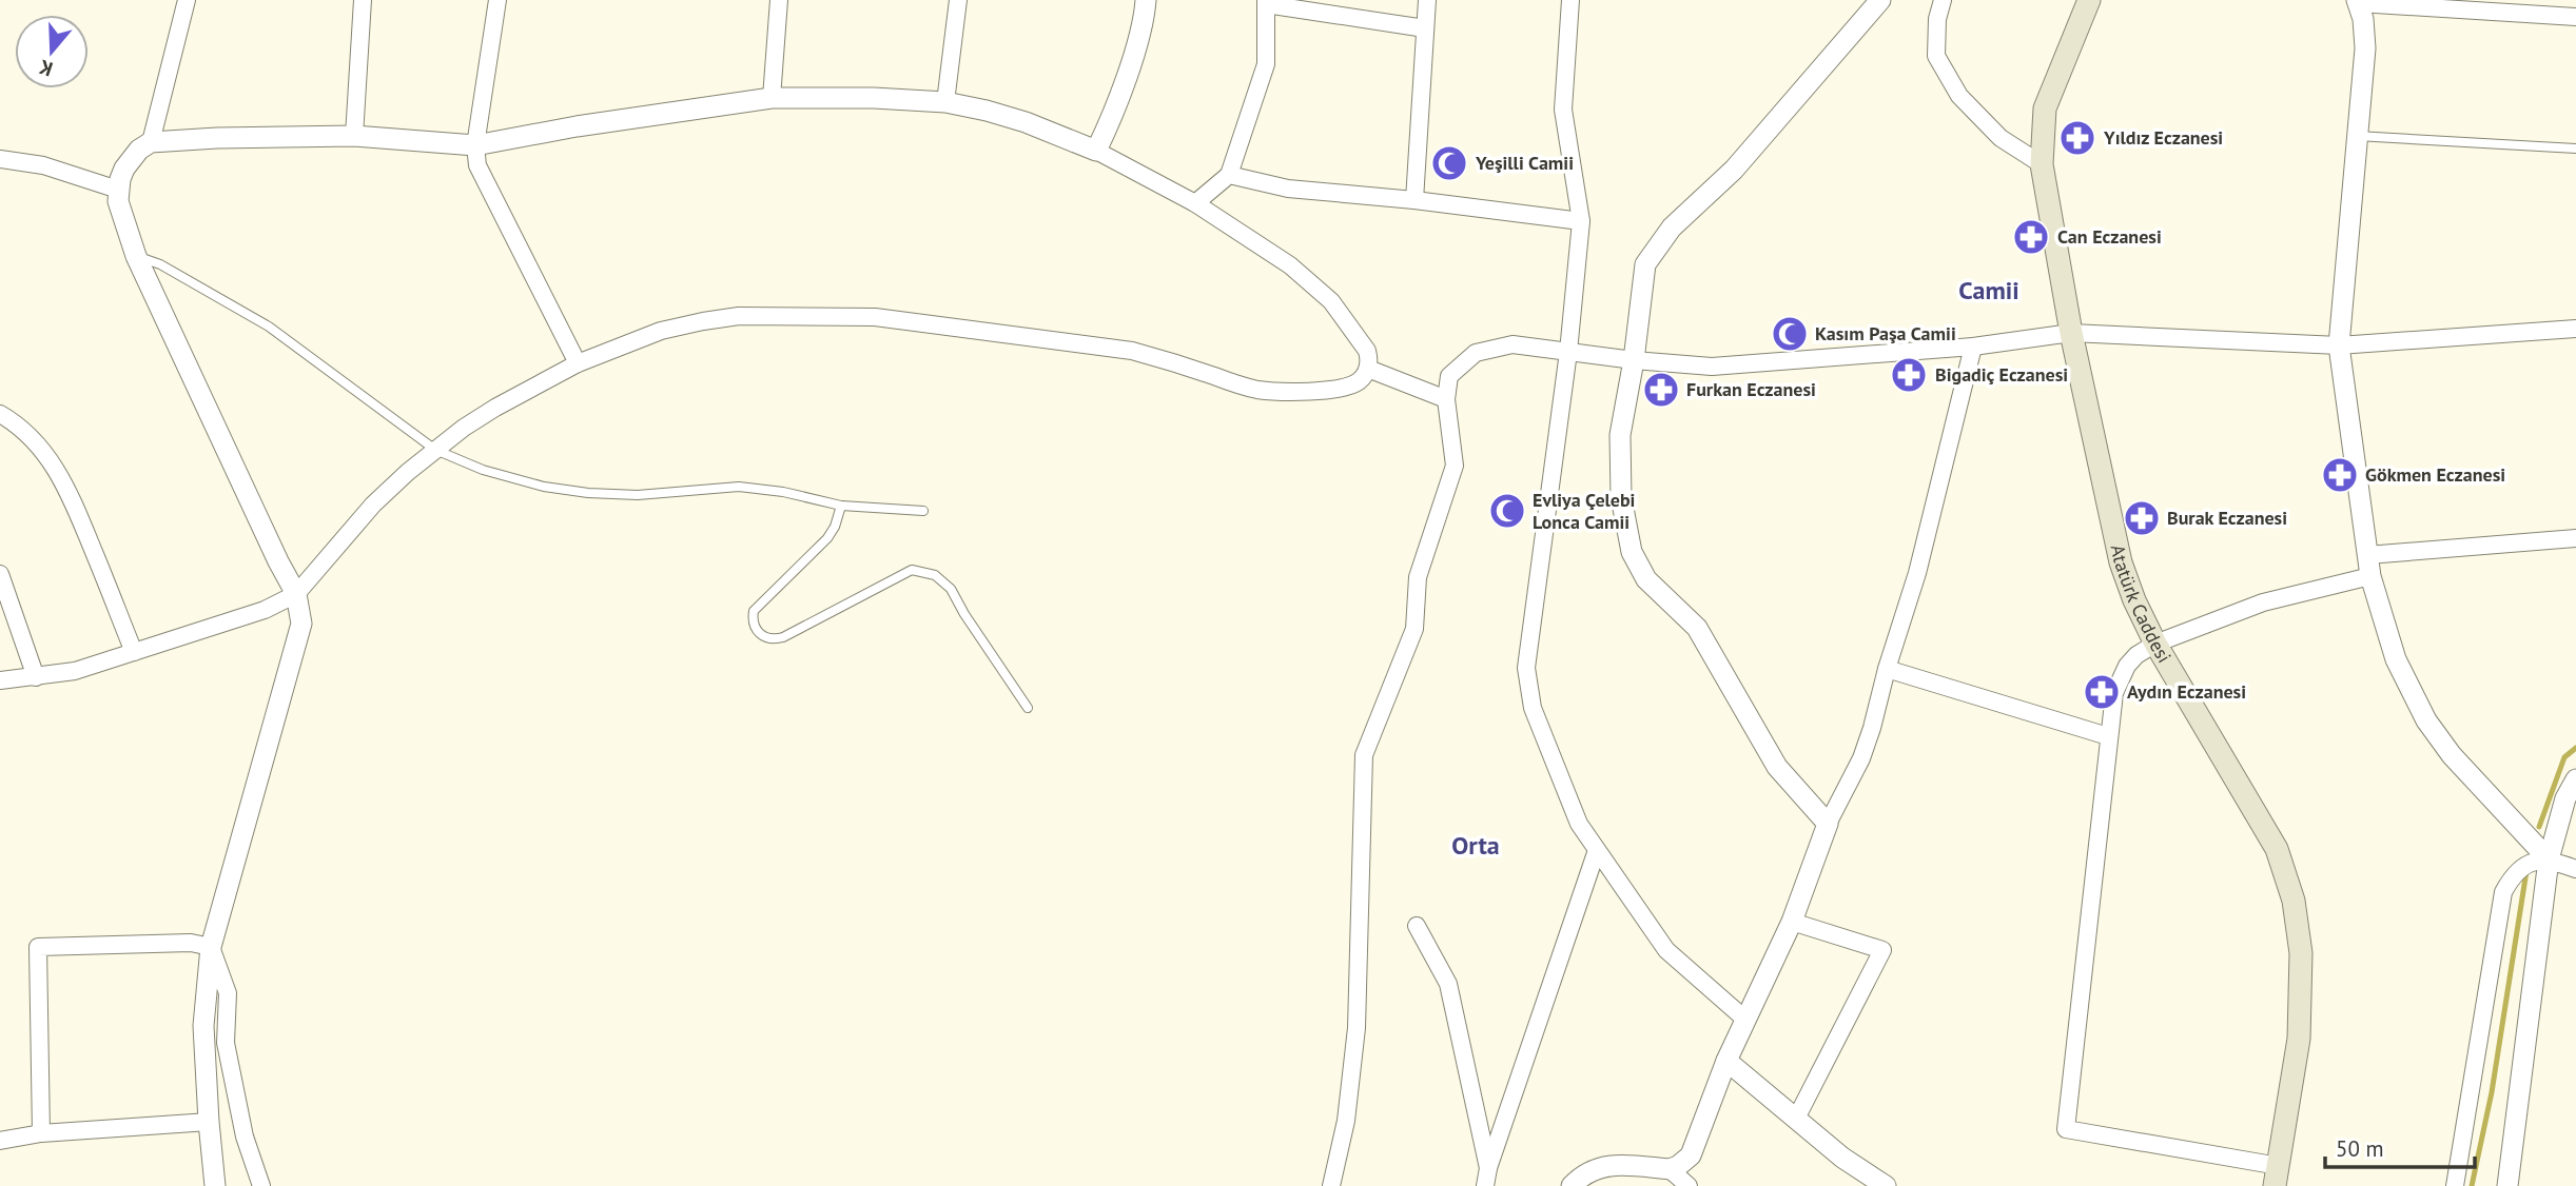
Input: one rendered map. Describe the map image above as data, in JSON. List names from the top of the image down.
{
  "streets": {
    "main road": ["Atatürk Caddesi"]
  },
  "districts": ["Camii", "Orta"],
  "places": {
    "pharmacy": [
      "Yıldız Eczanesi",
      "Can Eczanesi",
      "Bigadiç Eczanesi",
      "Furkan Eczanesi",
      "Gökmen Eczanesi",
      "Burak Eczanesi",
      "Aydın Eczanesi"
    ],
    "mosque": ["Yeşilli Camii", "Kasım Paşa Camii", "Evliya Çelebi Lonca Camii"]
  },
  "scale_bar": "50 m",
  "north": "bottom"
}
